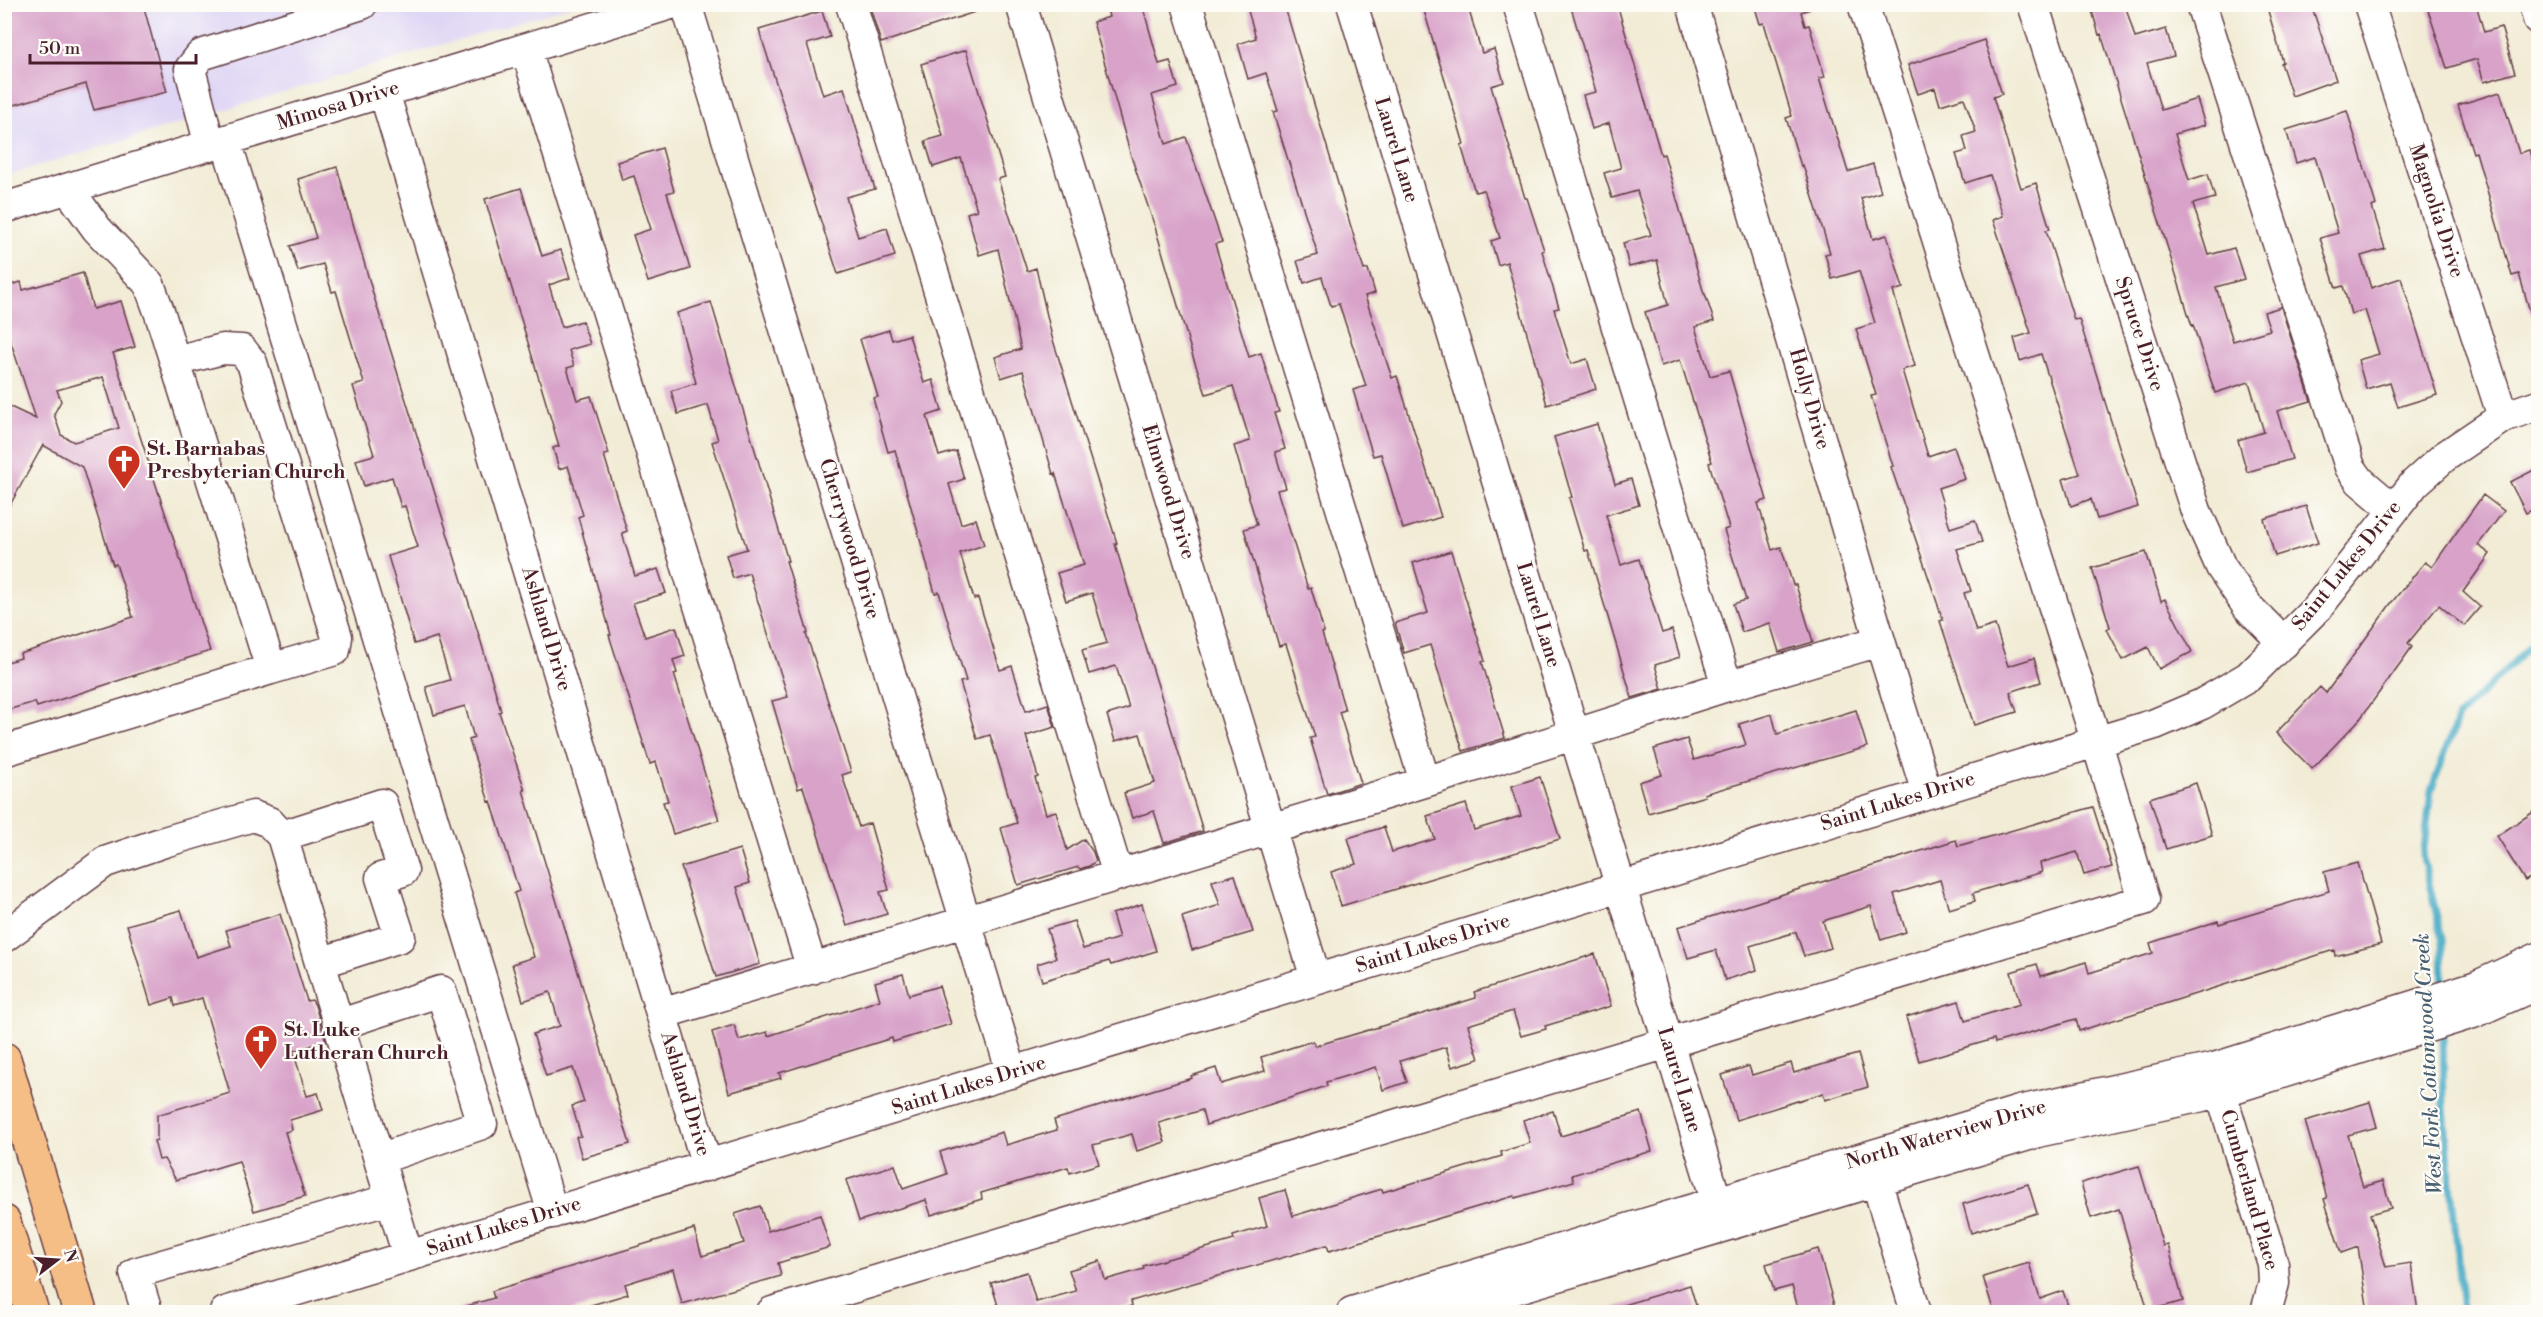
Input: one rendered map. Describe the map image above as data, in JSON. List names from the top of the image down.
{
  "streets": {
    "street": [
      "Mimosa Drive",
      "Laurel Lane",
      "Magnolia Drive",
      "Spruce Drive",
      "Holly Drive",
      "Elmwood Drive",
      "Cherrywood Drive",
      "Saint Lukes Drive",
      "Ashland Drive",
      "North Waterview Drive",
      "Cumberland Place"
    ]
  },
  "crossings": [
    ["Mimosa Drive", "Ashland Drive"],
    ["Laurel Lane", "Saint Lukes Drive"],
    ["Laurel Lane", "North Waterview Drive"],
    ["Magnolia Drive", "Saint Lukes Drive"],
    ["Spruce Drive", "Saint Lukes Drive"],
    ["Holly Drive", "Saint Lukes Drive"],
    ["Elmwood Drive", "Saint Lukes Drive"],
    ["Cherrywood Drive", "Saint Lukes Drive"],
    ["Saint Lukes Drive", "Ashland Drive"],
    ["North Waterview Drive", "Cumberland Place"]
  ],
  "water": ["West Fork Cottonwood Creek"],
  "places": {
    "church": ["St. Barnabas Presbyterian Church", "St. Luke Lutheran Church"]
  },
  "scale_bar": "50 m",
  "north": "right"
}
